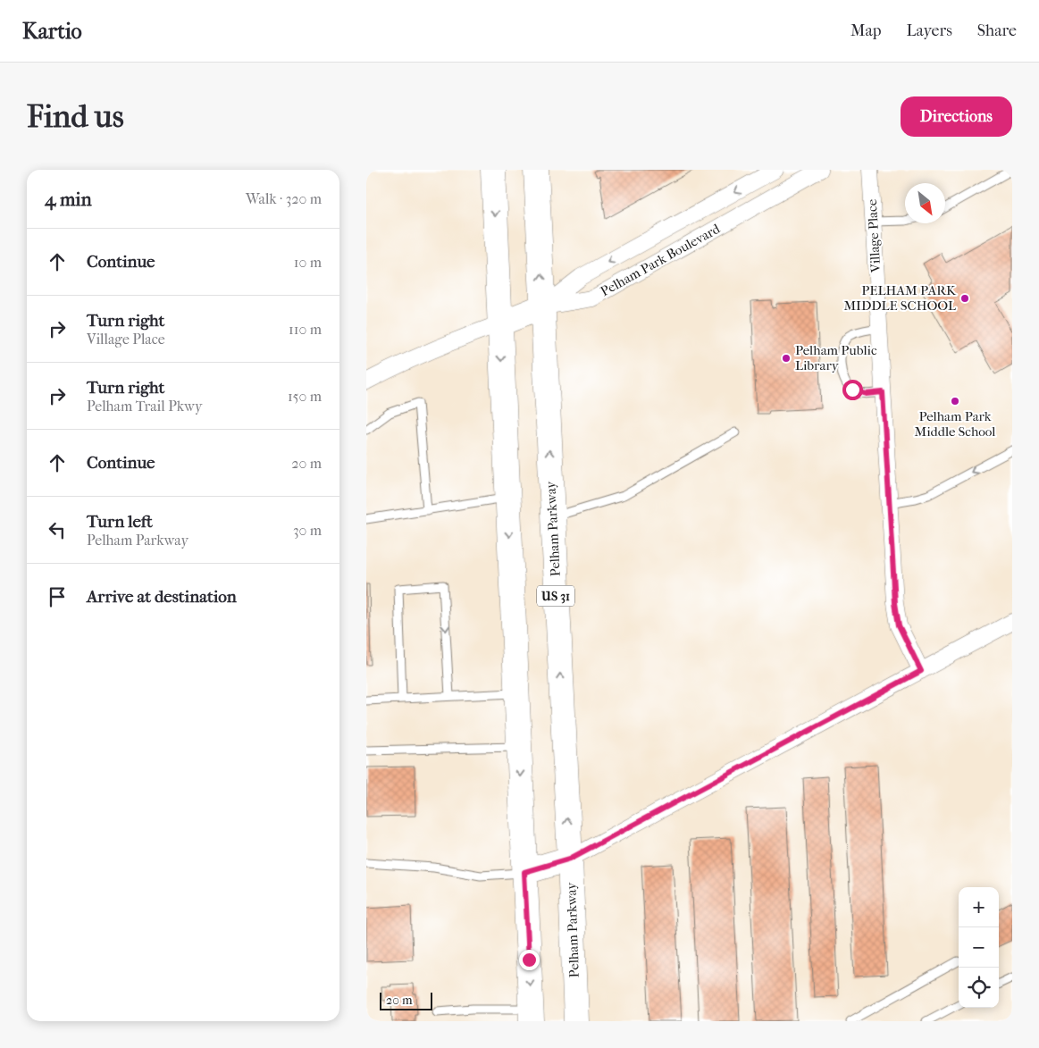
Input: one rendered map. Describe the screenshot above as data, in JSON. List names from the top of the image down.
{
  "streets": {
    "main road": ["Pelham Parkway", "US 31"],
    "street": ["Village Place", "Pelham Park Boulevard"]
  },
  "crossings": [
    ["Pelham Park Boulevard", "Pelham Parkway"]
  ],
  "places": ["PELHAM PARK MIDDLE SCHOOL", "Pelham Public Library", "Pelham Park Middle School"],
  "scale_bar": "20 m",
  "north": "bottom right",
  "page": {
    "header": "Kartio",
    "nav": ["Map", "Layers", "Share"],
    "buttons": "Directions",
    "title": "Find us",
    "heading": ["4 min", "Walk · 320 m"],
    "list": [
      ["Continue", "10 m"],
      ["Turn right", "Village Place", "110 m"],
      ["Turn right", "Pelham Trail Pkwy", "150 m"],
      ["Continue", "20 m"],
      ["Turn left", "Pelham Parkway", "30 m"],
      "Arrive at destination"
    ],
    "map_buttons": ["+", "−"],
    "scale": "20 m"
  }
}
